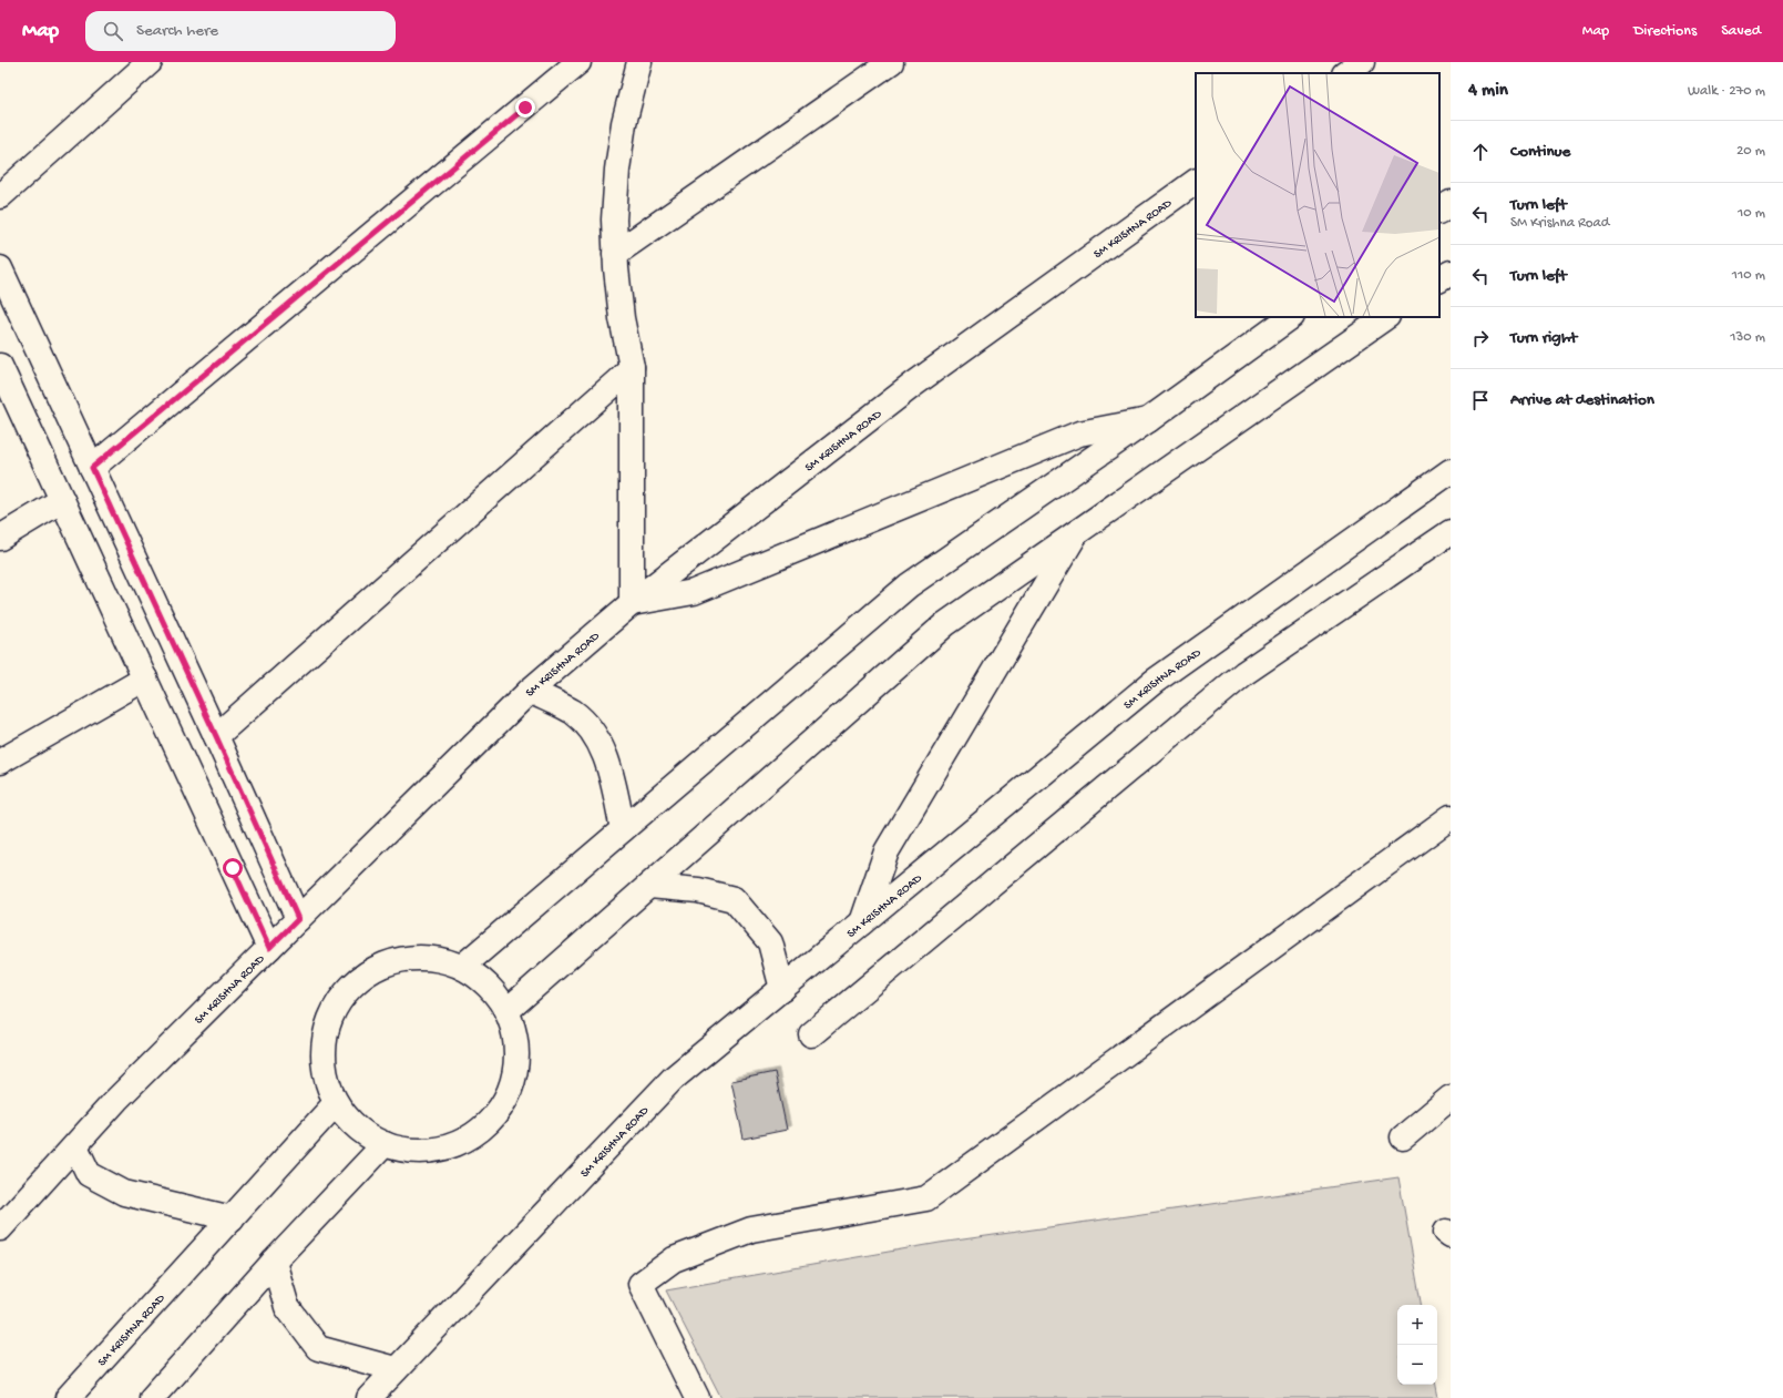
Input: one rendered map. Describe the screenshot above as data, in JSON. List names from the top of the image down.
{
  "streets": {
    "main road": ["SM KRISHNA ROAD"]
  },
  "page": {
    "header": "Map",
    "search": "Search here",
    "nav": ["Map", "Directions", "Saved"],
    "heading": ["4 min", "Walk · 270 m"],
    "list": [
      ["Continue", "20 m"],
      ["Turn left", "SM Krishna Road", "10 m"],
      ["Turn left", "110 m"],
      ["Turn right", "130 m"],
      "Arrive at destination"
    ],
    "map_buttons": ["+", "−"]
  }
}
